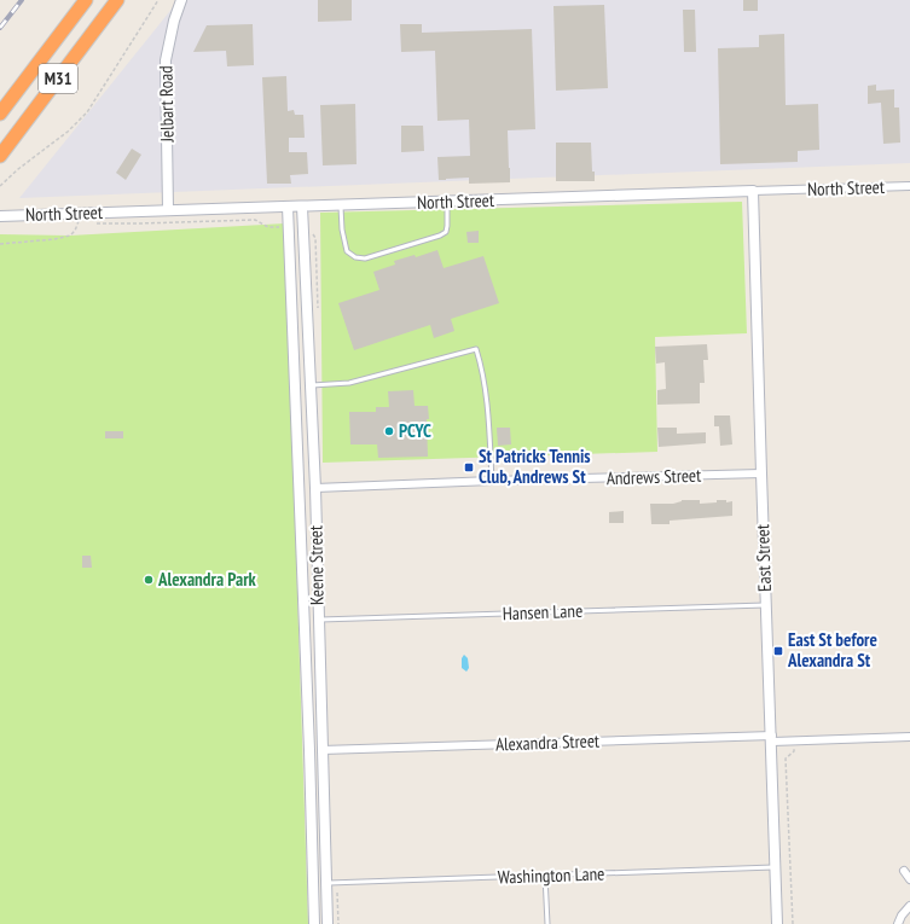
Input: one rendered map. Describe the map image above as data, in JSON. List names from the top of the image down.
{
  "streets": {
    "highway": ["M31"],
    "street": [
      "Jelbart Road",
      "North Street",
      "Andrews Street",
      "East Street",
      "Keene Street",
      "Alexandra Street"
    ],
    "lane": ["Hansen Lane", "Washington Lane"]
  },
  "crossings": [
    ["Jelbart Road", "North Street"],
    ["North Street", "East Street"],
    ["North Street", "Keene Street"],
    ["Andrews Street", "East Street"],
    ["Andrews Street", "Keene Street"],
    ["East Street", "Hansen Lane"],
    ["East Street", "Alexandra Street"],
    ["East Street", "Washington Lane"],
    ["Keene Street", "Hansen Lane"],
    ["Keene Street", "Alexandra Street"],
    ["Keene Street", "Washington Lane"]
  ],
  "places": {
    "other": ["PCYC", "Alexandra Park"],
    "transit": ["St Patricks Tennis Club, Andrews St", "East St before Alexandra St"]
  }
}
